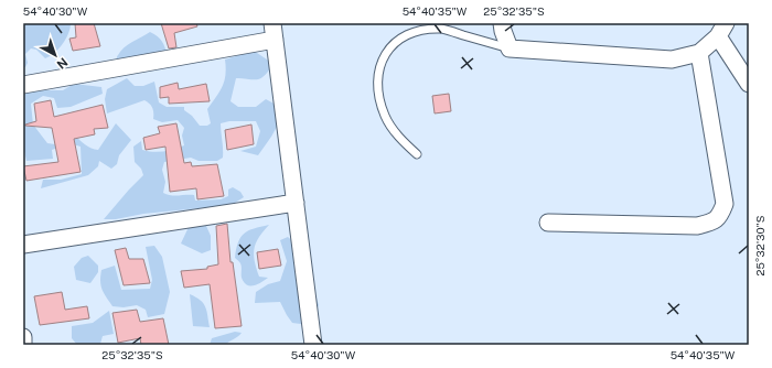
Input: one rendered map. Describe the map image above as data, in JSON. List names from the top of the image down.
{
  "north": "bottom right",
  "coordinates": [
    "54°40'30\"W",
    "54°40'35\"W",
    "25°32'35\"S",
    "25°32'30\"S"
  ]
}
